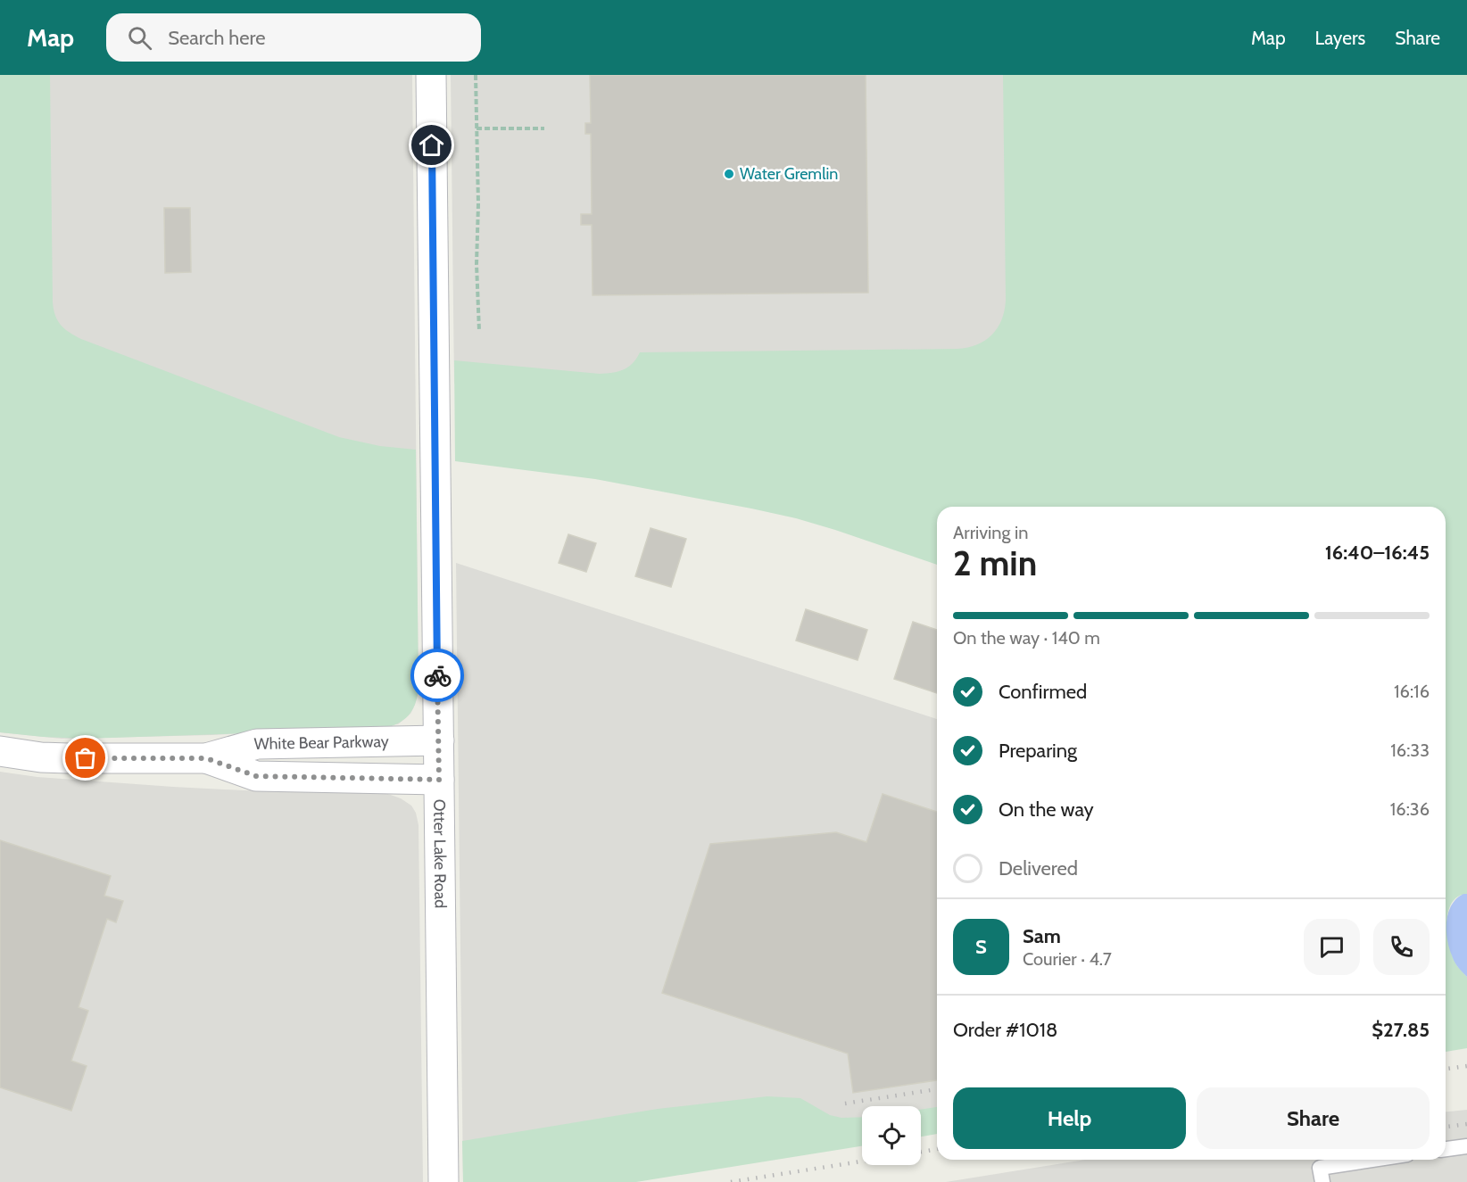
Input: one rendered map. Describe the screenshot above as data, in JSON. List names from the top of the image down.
{
  "streets": {
    "street": ["White Bear Parkway", "Otter Lake Road"]
  },
  "crossings": [
    ["White Bear Parkway", "Otter Lake Road"]
  ],
  "places": ["Water Gremlin"],
  "page": {
    "header": "Map",
    "search": "Search here",
    "nav": ["Map", "Layers", "Share"],
    "heading": ["2 min", "Arriving in", "16:40–16:45"],
    "panel": [
      "Sam",
      "Courier · 4.7",
      "Order #1018",
      "$27.85"
    ],
    "bar": "On the way · 140 m",
    "list": [
      ["Confirmed", "16:16"],
      ["Preparing", "16:33"],
      ["On the way", "16:36"],
      "Delivered"
    ],
    "round": "S",
    "buttons": ["Help", "Share"]
  }
}
